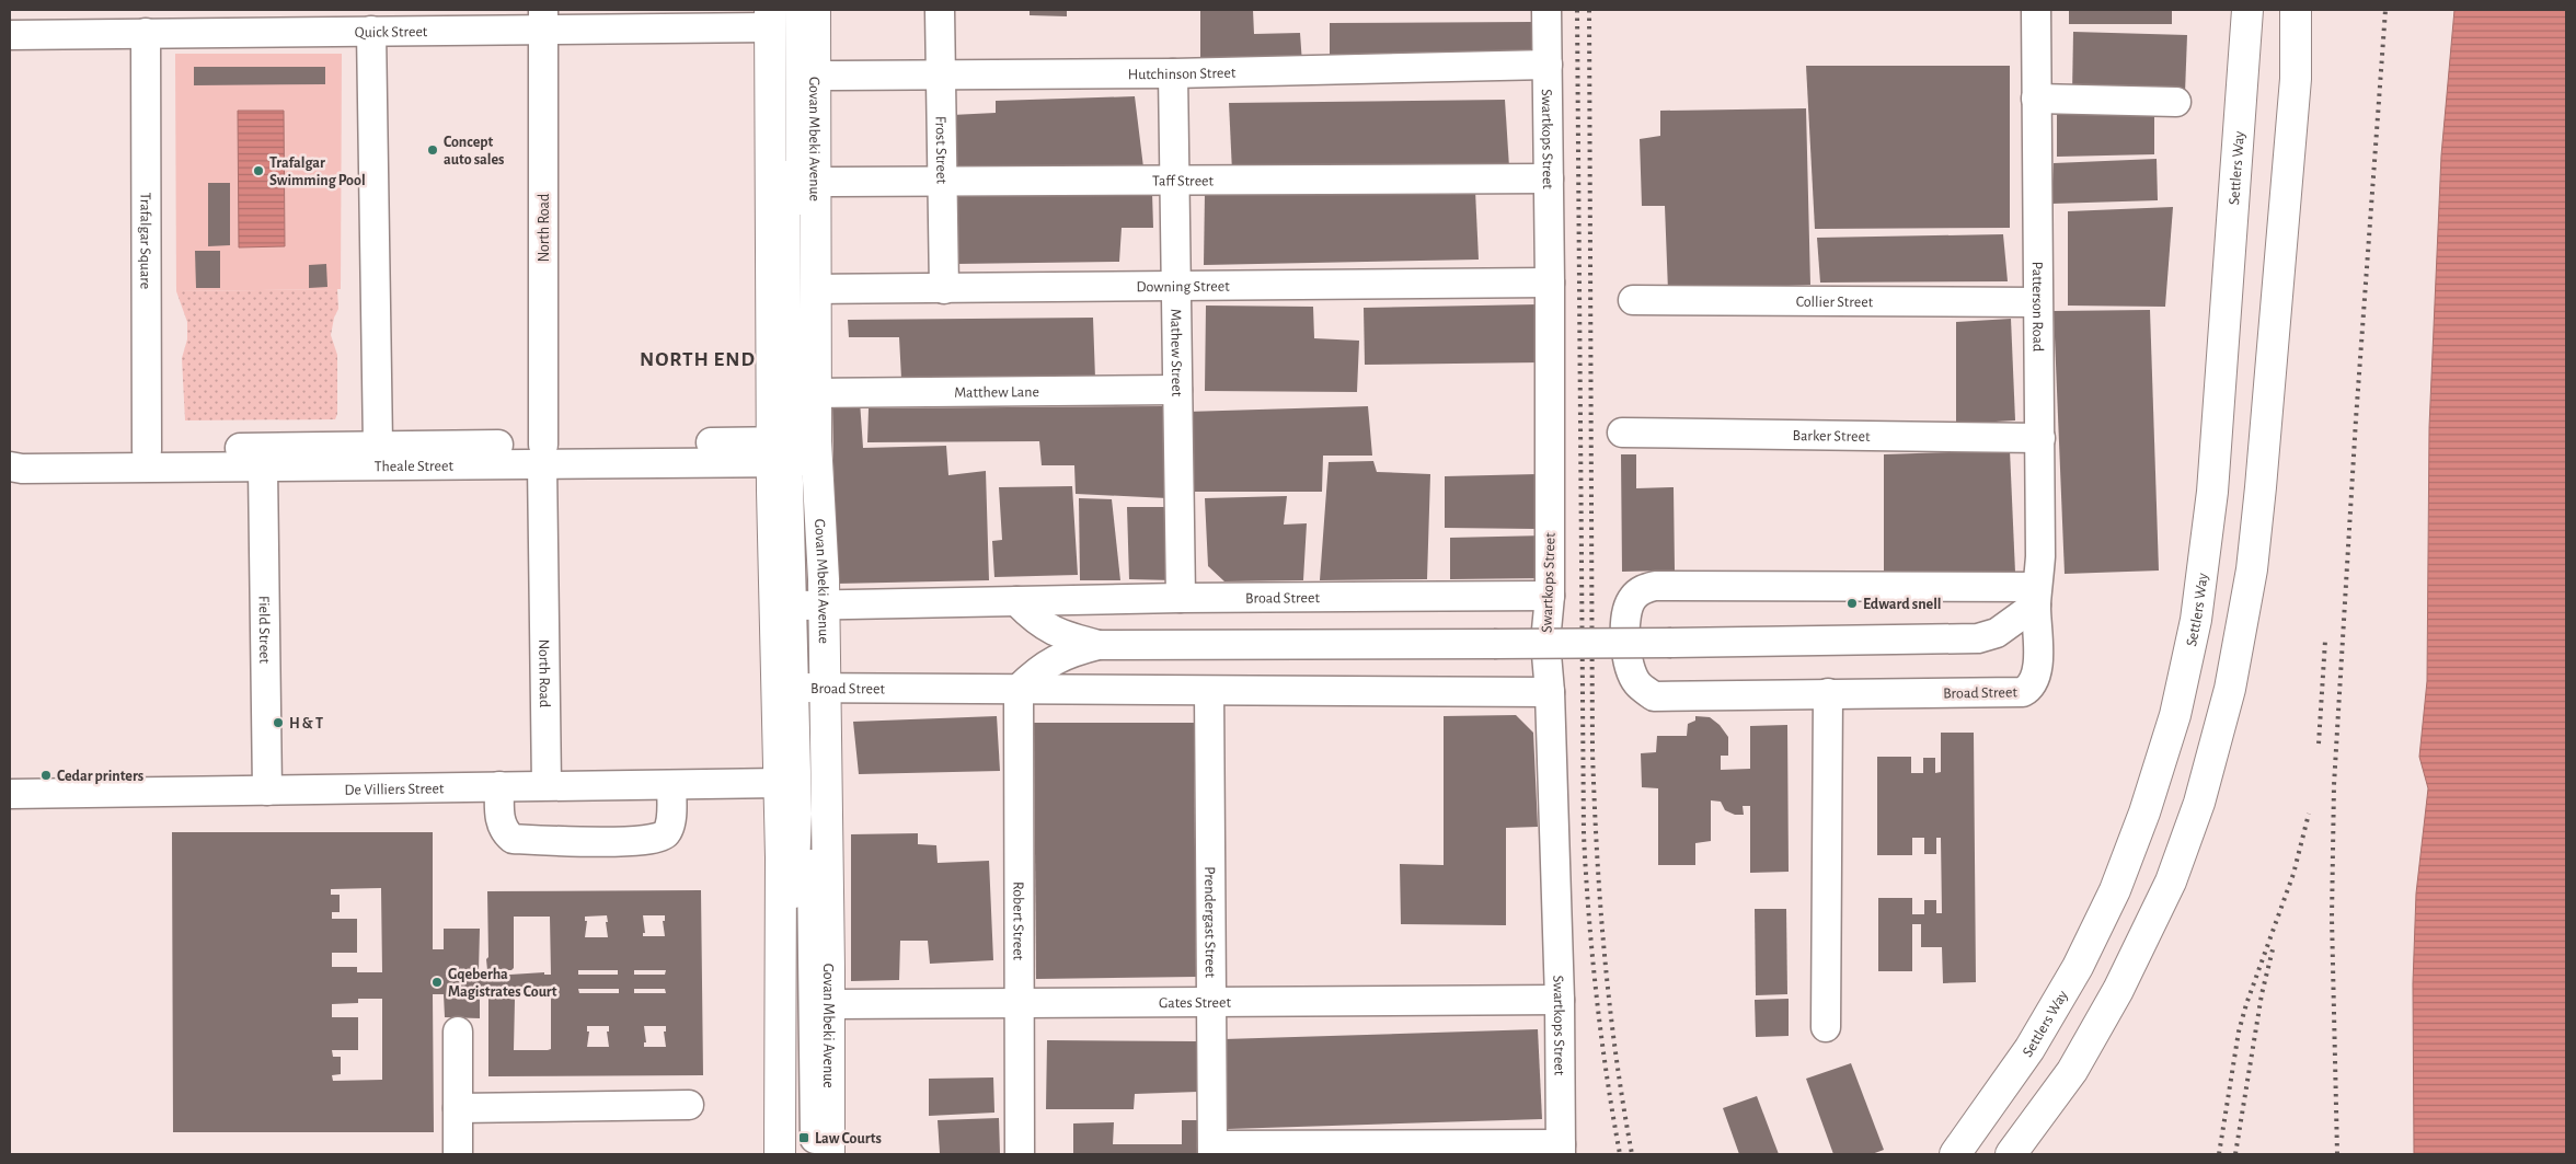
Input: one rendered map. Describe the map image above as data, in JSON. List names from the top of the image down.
{
  "streets": {
    "main road": ["Govan Mbeki Avenue", "Settlers Way"],
    "street": [
      "Quick Street",
      "Hutchinson Street",
      "Swartkops Street",
      "Frost Street",
      "Taff Street",
      "North Road",
      "Trafalgar Square",
      "Downing Street",
      "Collier Street",
      "Patterson Road",
      "Mathew Street",
      "Matthew Lane",
      "Barker Street",
      "Theale Street",
      "Broad Street",
      "Field Street",
      "De Villiers Street",
      "Robert Street",
      "Prendergast Street",
      "Gates Street"
    ]
  },
  "crossings": [
    ["Quick Street", "Govan Mbeki Avenue"],
    ["Quick Street", "North Road"],
    ["Quick Street", "Trafalgar Square"],
    ["Hutchinson Street", "Govan Mbeki Avenue"],
    ["Hutchinson Street", "Swartkops Street"],
    ["Hutchinson Street", "Frost Street"],
    ["Hutchinson Street", "Mathew Street"],
    ["Govan Mbeki Avenue", "Taff Street"],
    ["Govan Mbeki Avenue", "Downing Street"],
    ["Govan Mbeki Avenue", "Matthew Lane"],
    ["Govan Mbeki Avenue", "Theale Street"],
    ["Govan Mbeki Avenue", "Broad Street"],
    ["Govan Mbeki Avenue", "De Villiers Street"],
    ["Govan Mbeki Avenue", "Gates Street"],
    ["Swartkops Street", "Taff Street"],
    ["Swartkops Street", "Downing Street"],
    ["Swartkops Street", "Broad Street"],
    ["Swartkops Street", "Gates Street"],
    ["Frost Street", "Taff Street"],
    ["Frost Street", "Downing Street"],
    ["Taff Street", "Mathew Street"],
    ["North Road", "Theale Street"],
    ["North Road", "De Villiers Street"],
    ["Trafalgar Square", "Theale Street"],
    ["Downing Street", "Mathew Street"],
    ["Collier Street", "Patterson Road"],
    ["Patterson Road", "Barker Street"],
    ["Patterson Road", "Broad Street"],
    ["Mathew Street", "Matthew Lane"],
    ["Mathew Street", "Broad Street"],
    ["Theale Street", "Field Street"],
    ["Broad Street", "Robert Street"],
    ["Broad Street", "Prendergast Street"],
    ["Field Street", "De Villiers Street"],
    ["Robert Street", "Gates Street"],
    ["Prendergast Street", "Gates Street"]
  ],
  "districts": ["NORTH END"],
  "places": {
    "other": [
      "Concept auto sales",
      "Trafalgar Swimming Pool",
      "Edward snell",
      "H & T",
      "Cedar printers",
      "Gqeberha Magistrates Court"
    ],
    "transit": ["Law Courts"]
  }
}
